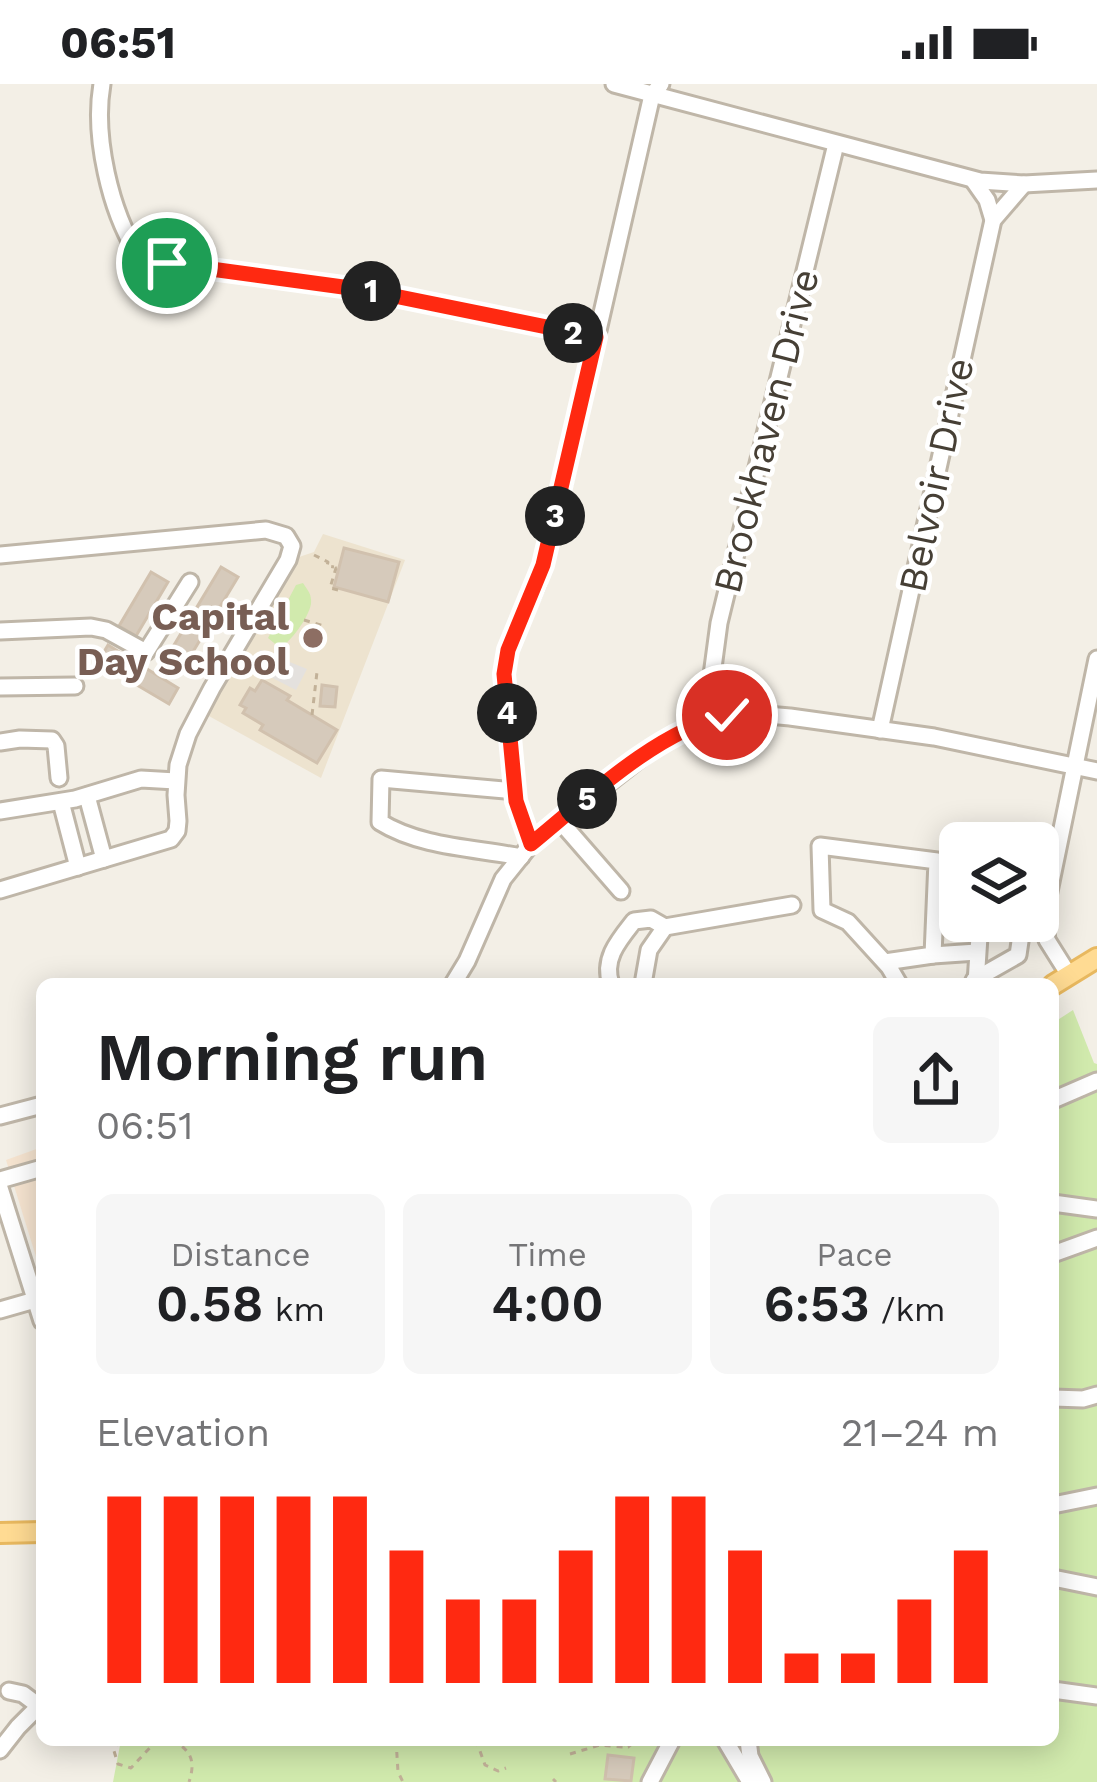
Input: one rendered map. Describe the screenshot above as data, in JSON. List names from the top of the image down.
{
  "streets": {
    "street": ["Brookhaven Drive", "Belvoir Drive"]
  },
  "places": ["Capital Day School"],
  "page": {
    "status": "06:51",
    "pins": [
      "1",
      "2",
      "3",
      "4",
      "5"
    ],
    "heading": ["Morning run", "06:51"],
    "stats": [
      ["Distance", "0.58 km"],
      ["Time", "4:00"],
      ["Pace", "6:53 /km"]
    ],
    "chart": ["Elevation", "21–24 m"]
  }
}
